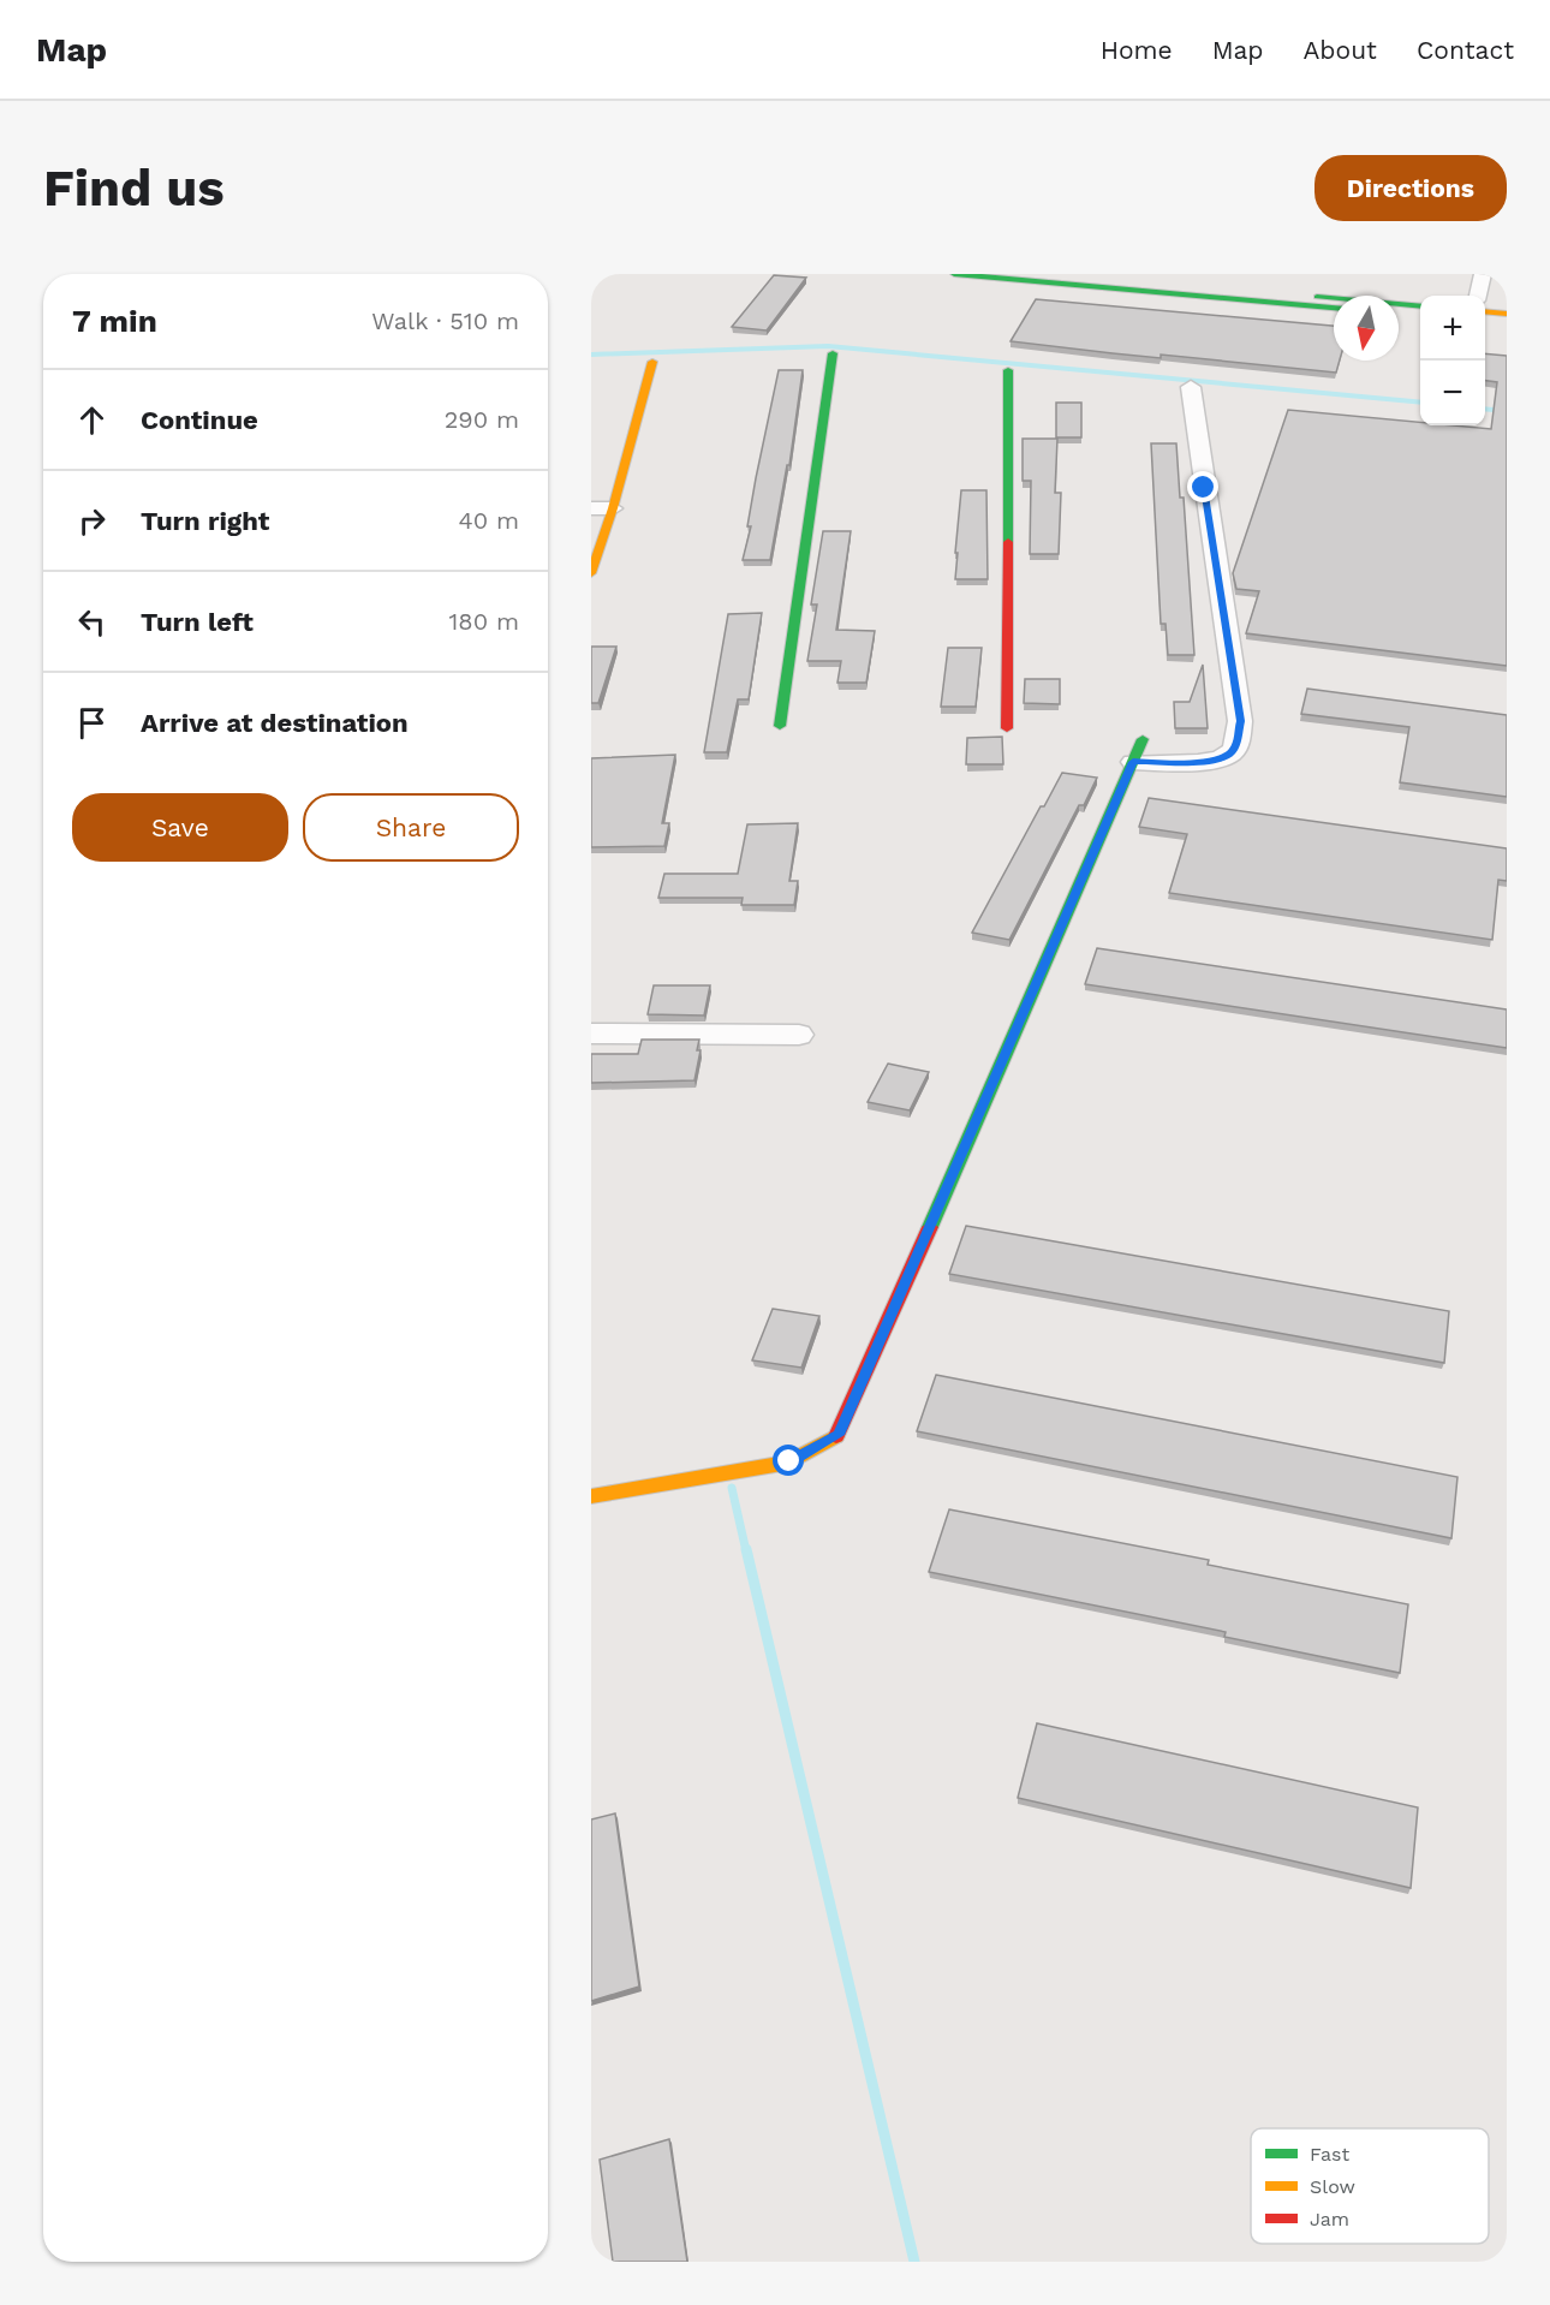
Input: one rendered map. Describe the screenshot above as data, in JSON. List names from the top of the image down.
{
  "legend": ["Fast", "Slow", "Jam"],
  "north": "bottom",
  "page": {
    "header": "Map",
    "nav": [
      "Home",
      "Map",
      "About",
      "Contact"
    ],
    "buttons": [
      "Directions",
      ["Save", "Share"]
    ],
    "title": "Find us",
    "heading": ["7 min", "Walk · 510 m"],
    "map_buttons": ["+", "−"],
    "list": [
      ["Continue", "290 m"],
      ["Turn right", "40 m"],
      ["Turn left", "180 m"],
      "Arrive at destination"
    ]
  }
}
